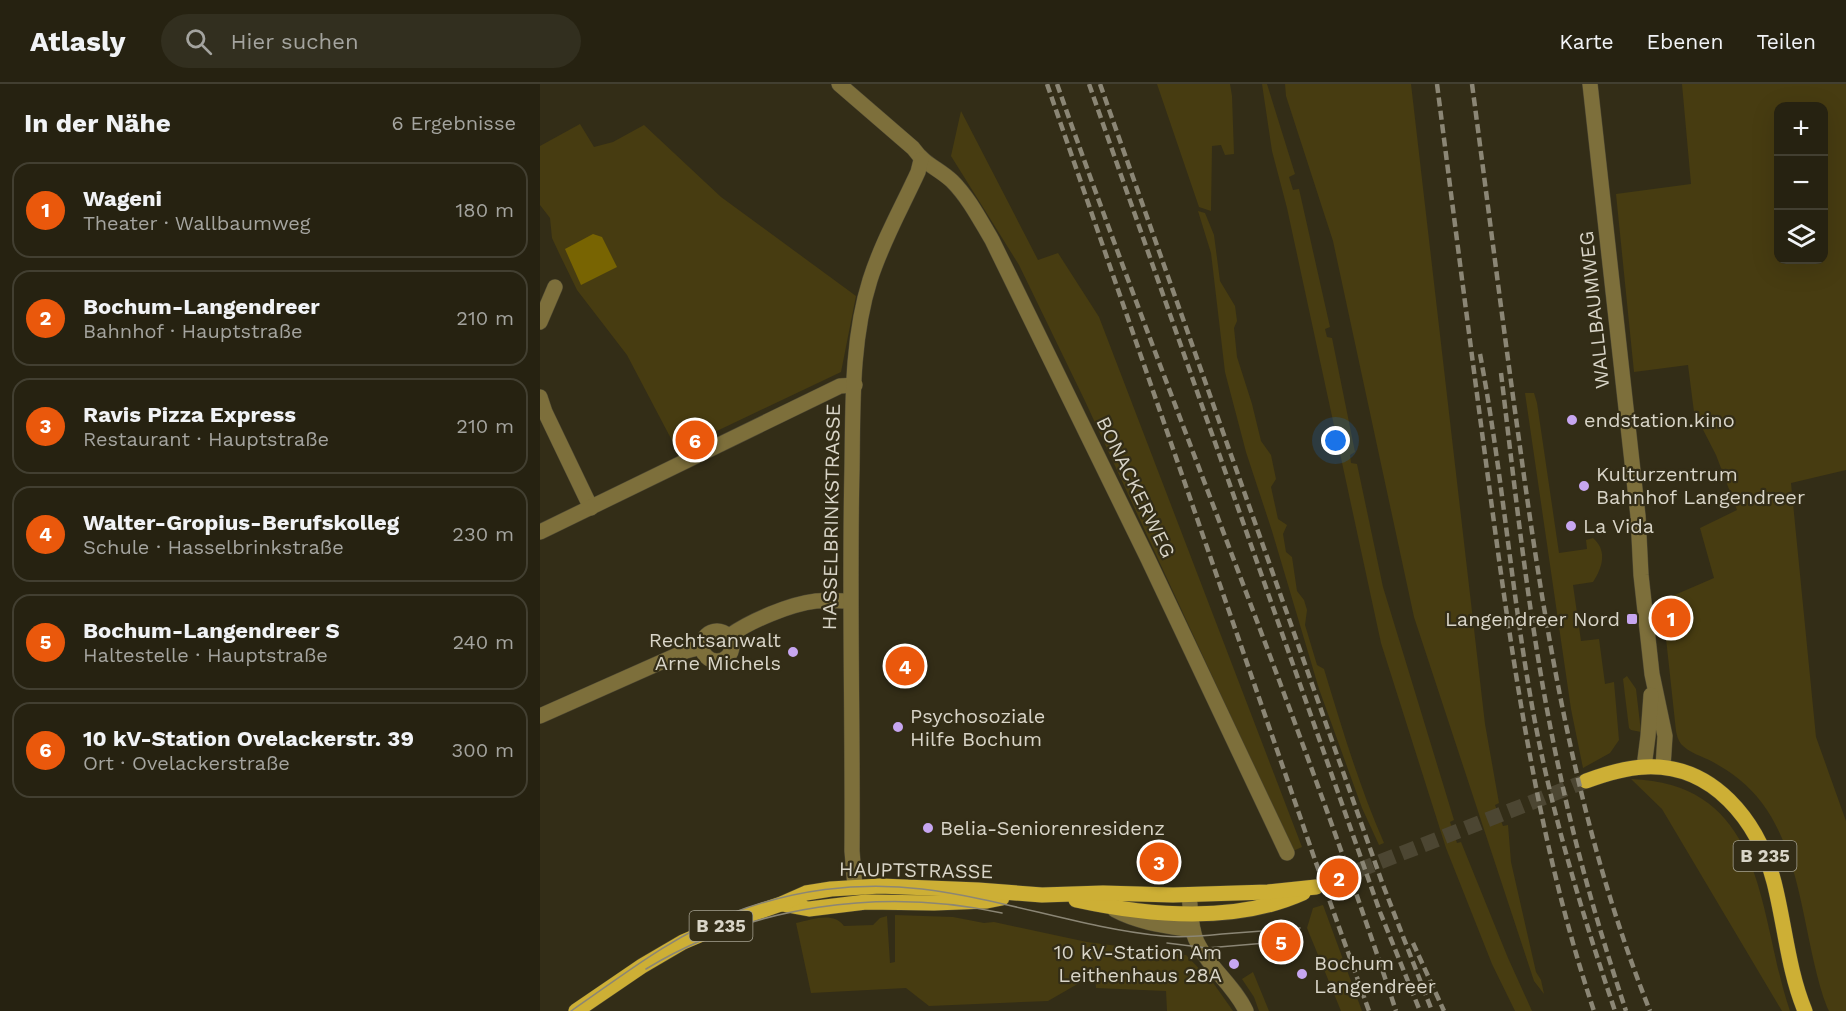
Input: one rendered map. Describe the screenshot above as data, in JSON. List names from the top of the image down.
{
  "streets": {
    "main road": ["B 235", "HAUPTSTRASSE"],
    "street": ["WALLBAUMWEG", "BONACKERWEG", "HASSELBRINKSTRASSE"]
  },
  "crossings": [
    ["WALLBAUMWEG", "B 235"],
    ["BONACKERWEG", "HASSELBRINKSTRASSE"],
    ["HASSELBRINKSTRASSE", "HAUPTSTRASSE"]
  ],
  "places": {
    "other": [
      "endstation.kino",
      "Kulturzentrum Bahnhof Langendreer",
      "La Vida",
      "Rechtsanwalt Arne Michels",
      "Psychosoziale Hilfe Bochum",
      "Belia-Seniorenresidenz",
      "10 kV-Station Am Leithenhaus 28A",
      "Bochum Langendreer"
    ],
    "transit": ["Langendreer Nord"]
  },
  "page": {
    "header": "Atlasly",
    "search": "Hier suchen",
    "nav": ["Karte", "Ebenen", "Teilen"],
    "heading": ["In der Nähe", "6 Ergebnisse"],
    "map_buttons": ["+", "−"],
    "list": [
      {
        "mark": "1",
        "name": "Wageni",
        "note": "Theater · Wallbaumweg",
        "value": "180 m"
      },
      {
        "mark": "2",
        "name": "Bochum-Langendreer",
        "note": "Bahnhof · Hauptstraße",
        "value": "210 m"
      },
      {
        "mark": "3",
        "name": "Ravis Pizza Express",
        "note": "Restaurant · Hauptstraße",
        "value": "210 m"
      },
      {
        "mark": "4",
        "name": "Walter-Gropius-Berufskolleg",
        "note": "Schule · Hasselbrinkstraße",
        "value": "230 m"
      },
      {
        "mark": "5",
        "name": "Bochum-Langendreer S",
        "note": "Haltestelle · Hauptstraße",
        "value": "240 m"
      },
      {
        "mark": "6",
        "name": "10 kV-Station Ovelackerstr. 39",
        "note": "Ort · Ovelackerstraße",
        "value": "300 m"
      }
    ],
    "pins": [
      "6",
      "1",
      "4",
      "3",
      "2",
      "5"
    ]
  }
}
